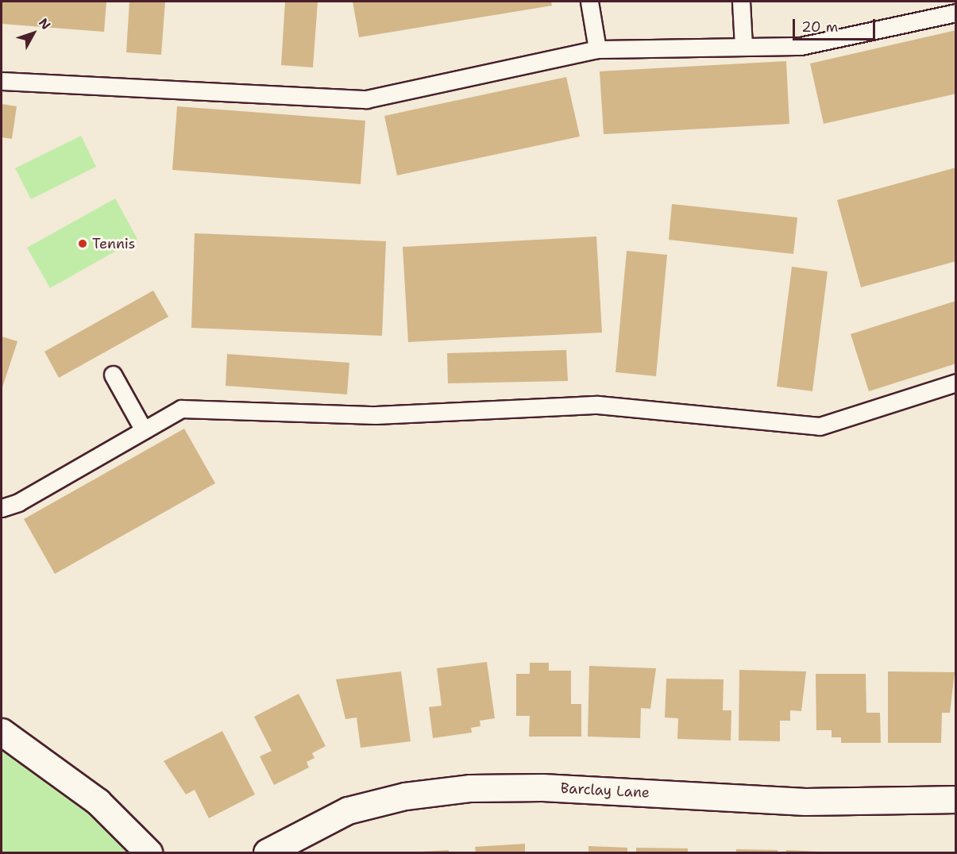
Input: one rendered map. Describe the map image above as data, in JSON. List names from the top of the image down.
{
  "streets": {
    "street": ["Barclay Lane"]
  },
  "places": ["Tennis"],
  "scale_bar": "20 m",
  "north": "top right"
}
